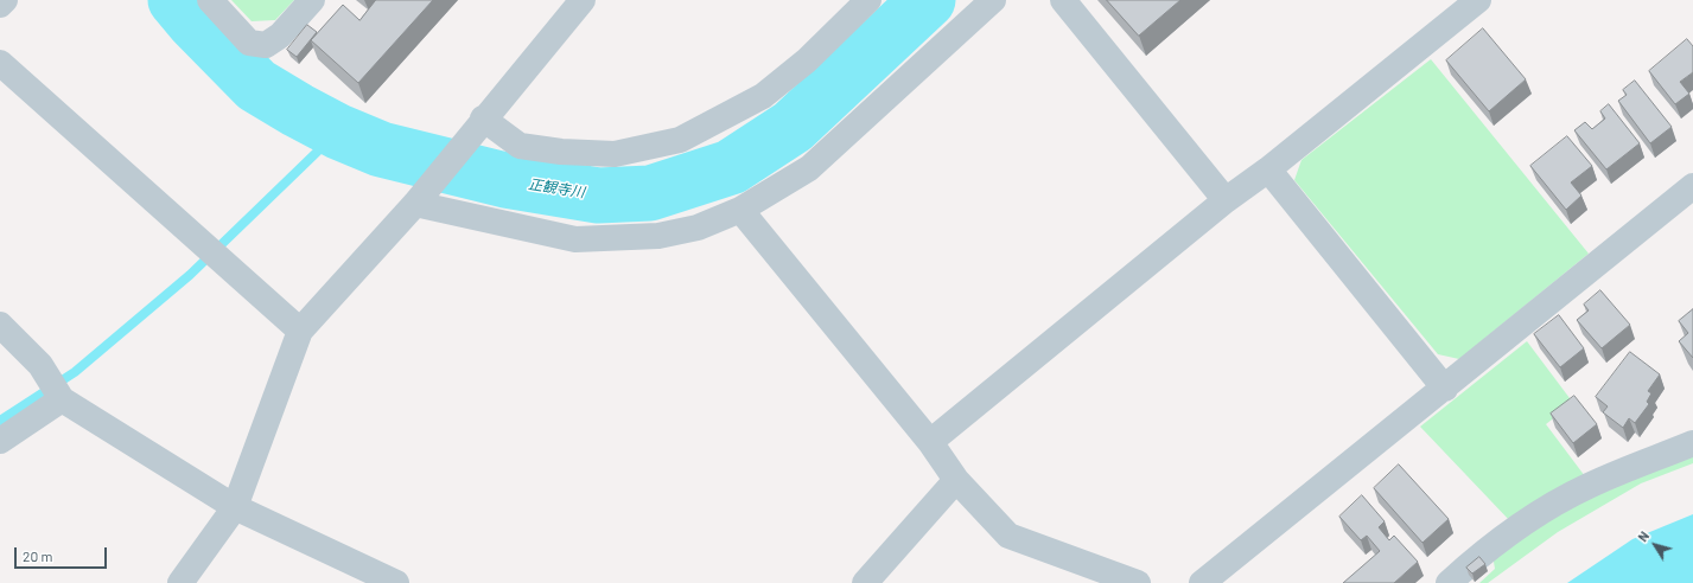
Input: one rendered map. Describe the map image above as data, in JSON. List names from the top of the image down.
{
  "water": ["正観寺川"],
  "scale_bar": "20 m",
  "north": "top left"
}
